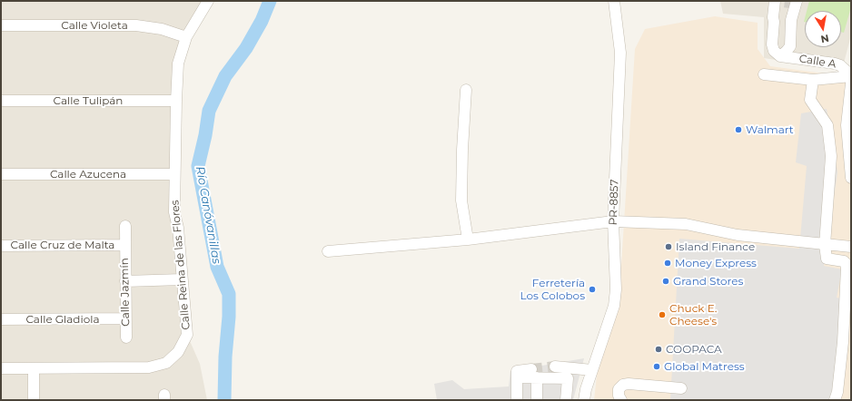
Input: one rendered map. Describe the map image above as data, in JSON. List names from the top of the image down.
{
  "streets": {
    "street": [
      "Calle Violeta",
      "Calle A",
      "Calle Tulipán",
      "Calle Azucena",
      "PR-8857",
      "Calle Cruz de Malta",
      "Calle Reina de las Flores",
      "Calle Jazmín",
      "Calle Gladiola"
    ]
  },
  "crossings": [
    ["Calle Violeta", "Calle Reina de las Flores"],
    ["Calle Tulipán", "Calle Reina de las Flores"],
    ["Calle Azucena", "Calle Reina de las Flores"],
    ["Calle Cruz de Malta", "Calle Jazmín"],
    ["Calle Jazmín", "Calle Gladiola"]
  ],
  "water": ["Río Canóvanillas"],
  "places": [
    "Walmart",
    "Island Finance",
    "Money Express",
    "Grand Stores",
    "Ferretería Los Colobos",
    "Chuck E. Cheese's",
    "COOPACA",
    "Global Matress"
  ],
  "north": "bottom"
}
